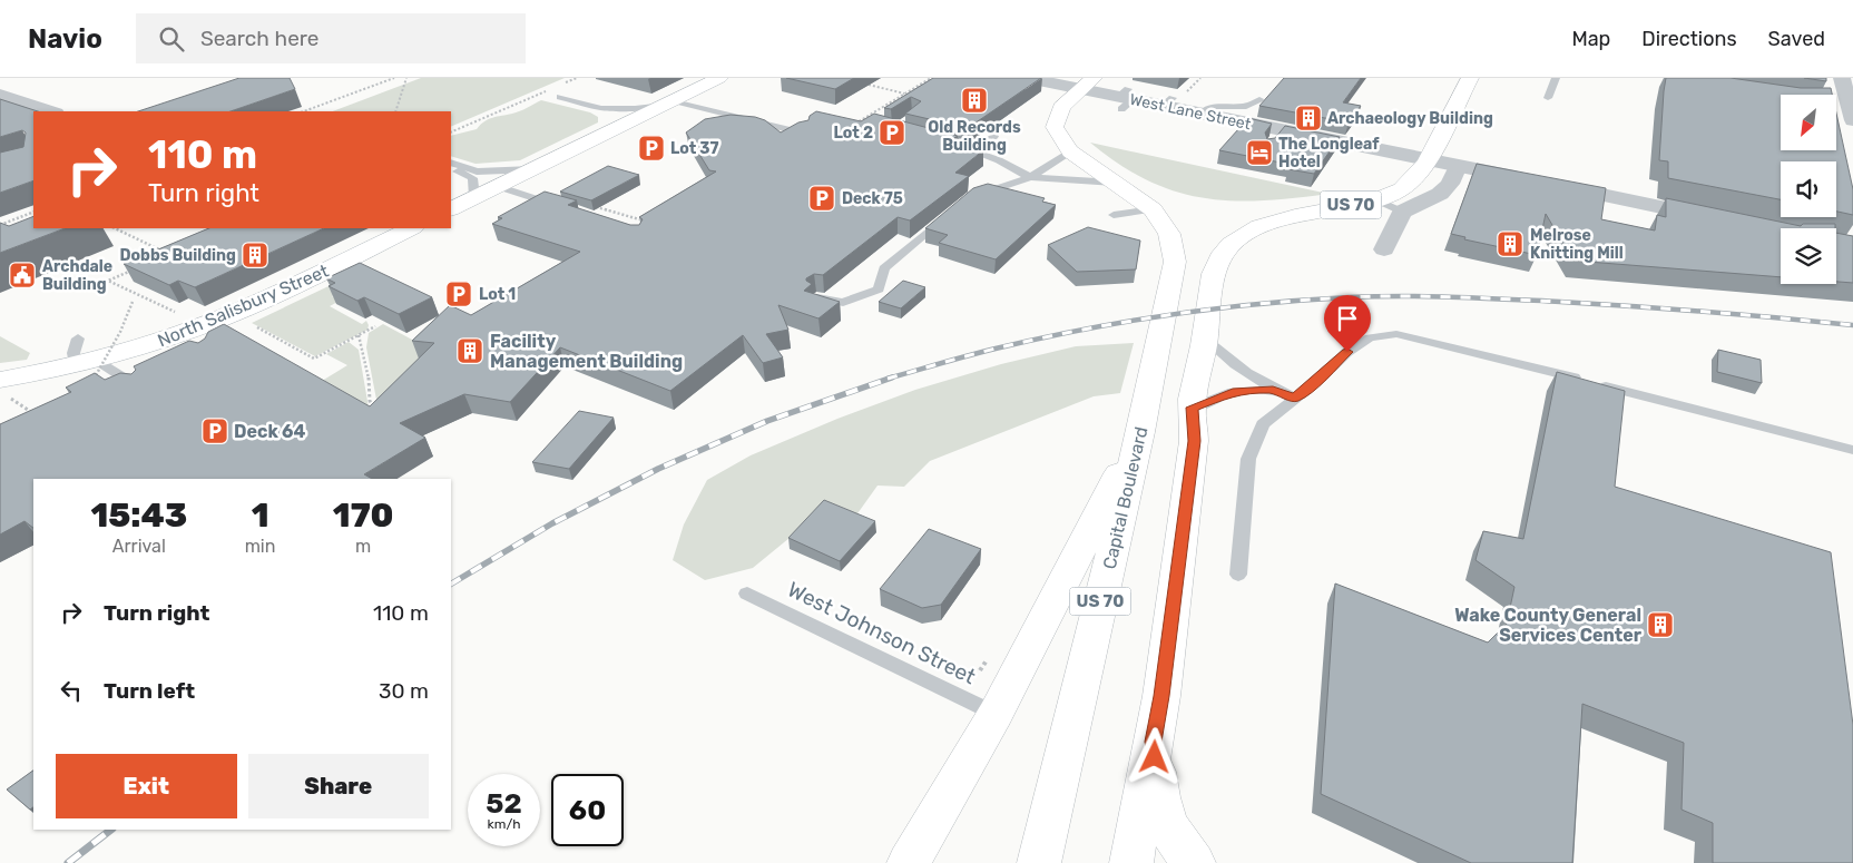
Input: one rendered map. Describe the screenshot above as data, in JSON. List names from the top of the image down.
{
  "streets": {
    "main road": ["US 70", "North Salisbury Street", "Capital Boulevard"],
    "street": ["West Lane Street"],
    "lane": ["West Johnson Street"]
  },
  "crossings": [
    ["West Lane Street", "US 70"],
    ["US 70", "Capital Boulevard"]
  ],
  "places": {
    "building": [
      "Old Records Building",
      "Archaeology Building",
      "Melrose Knitting Mill",
      "Dobbs Building",
      "Facility Management Building",
      "Wake County General Services Center"
    ],
    "parking": [
      "Lot 2",
      "Lot 37",
      "Deck 75",
      "Lot 1",
      "Deck 64"
    ],
    "hotel": ["The Longleaf Hotel"],
    "public building": ["Archdale Building"]
  },
  "north": "bottom left",
  "page": {
    "header": "Navio",
    "search": "Search here",
    "nav": ["Map", "Directions", "Saved"],
    "turn": ["110 m", "Turn right"],
    "eta": [
      "15:43",
      "Arrival",
      "1",
      "min",
      "170",
      "m"
    ],
    "list": [
      {
        "name": "Turn right",
        "value": "110 m"
      },
      {
        "name": "Turn left",
        "value": "30 m"
      }
    ],
    "buttons": ["Exit", "Share"],
    "speed": "52 km/h",
    "limit": "60"
  }
}
